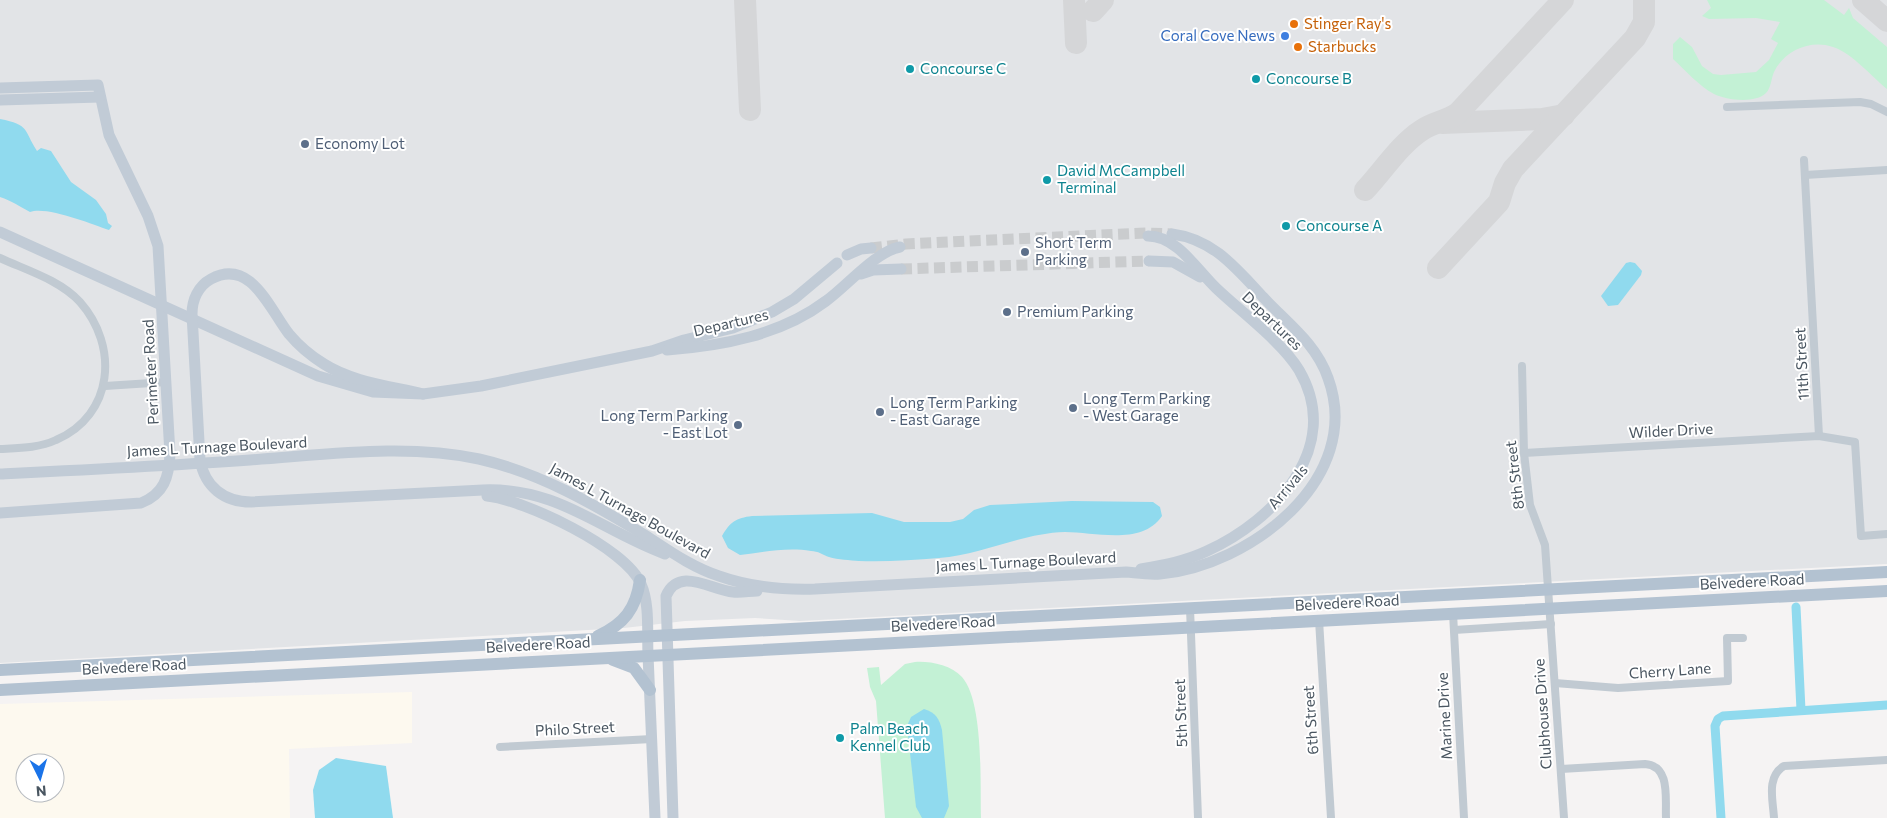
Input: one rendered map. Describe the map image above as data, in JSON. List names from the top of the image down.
{
  "streets": {
    "main road": ["Belvedere Road"],
    "street": [
      "Departures",
      "11th Street",
      "Perimeter Road",
      "Wilder Drive",
      "James L Turnage Boulevard",
      "8th Street",
      "Arrivals",
      "Cherry Lane",
      "5th Street",
      "Clubhouse Drive",
      "Marine Drive",
      "6th Street",
      "Philo Street"
    ]
  },
  "crossings": [
    ["Departures", "James L Turnage Boulevard"],
    ["Departures", "Arrivals"],
    ["11th Street", "Wilder Drive"],
    ["Wilder Drive", "8th Street"],
    ["James L Turnage Boulevard", "Arrivals"],
    ["8th Street", "Belvedere Road"],
    ["8th Street", "Clubhouse Drive"],
    ["Belvedere Road", "5th Street"],
    ["Belvedere Road", "Clubhouse Drive"],
    ["Belvedere Road", "Marine Drive"],
    ["Belvedere Road", "6th Street"],
    ["Cherry Lane", "Clubhouse Drive"]
  ],
  "places": [
    "Stinger Ray's",
    "Coral Cove News",
    "Starbucks",
    "Concourse C",
    "Concourse B",
    "Economy Lot",
    "David McCampbell Terminal",
    "Concourse A",
    "Short Term Parking",
    "Premium Parking",
    "Long Term Parking - West Garage",
    "Long Term Parking - East Garage",
    "Long Term Parking - East Lot",
    "Palm Beach Kennel Club"
  ],
  "north": "bottom"
}
